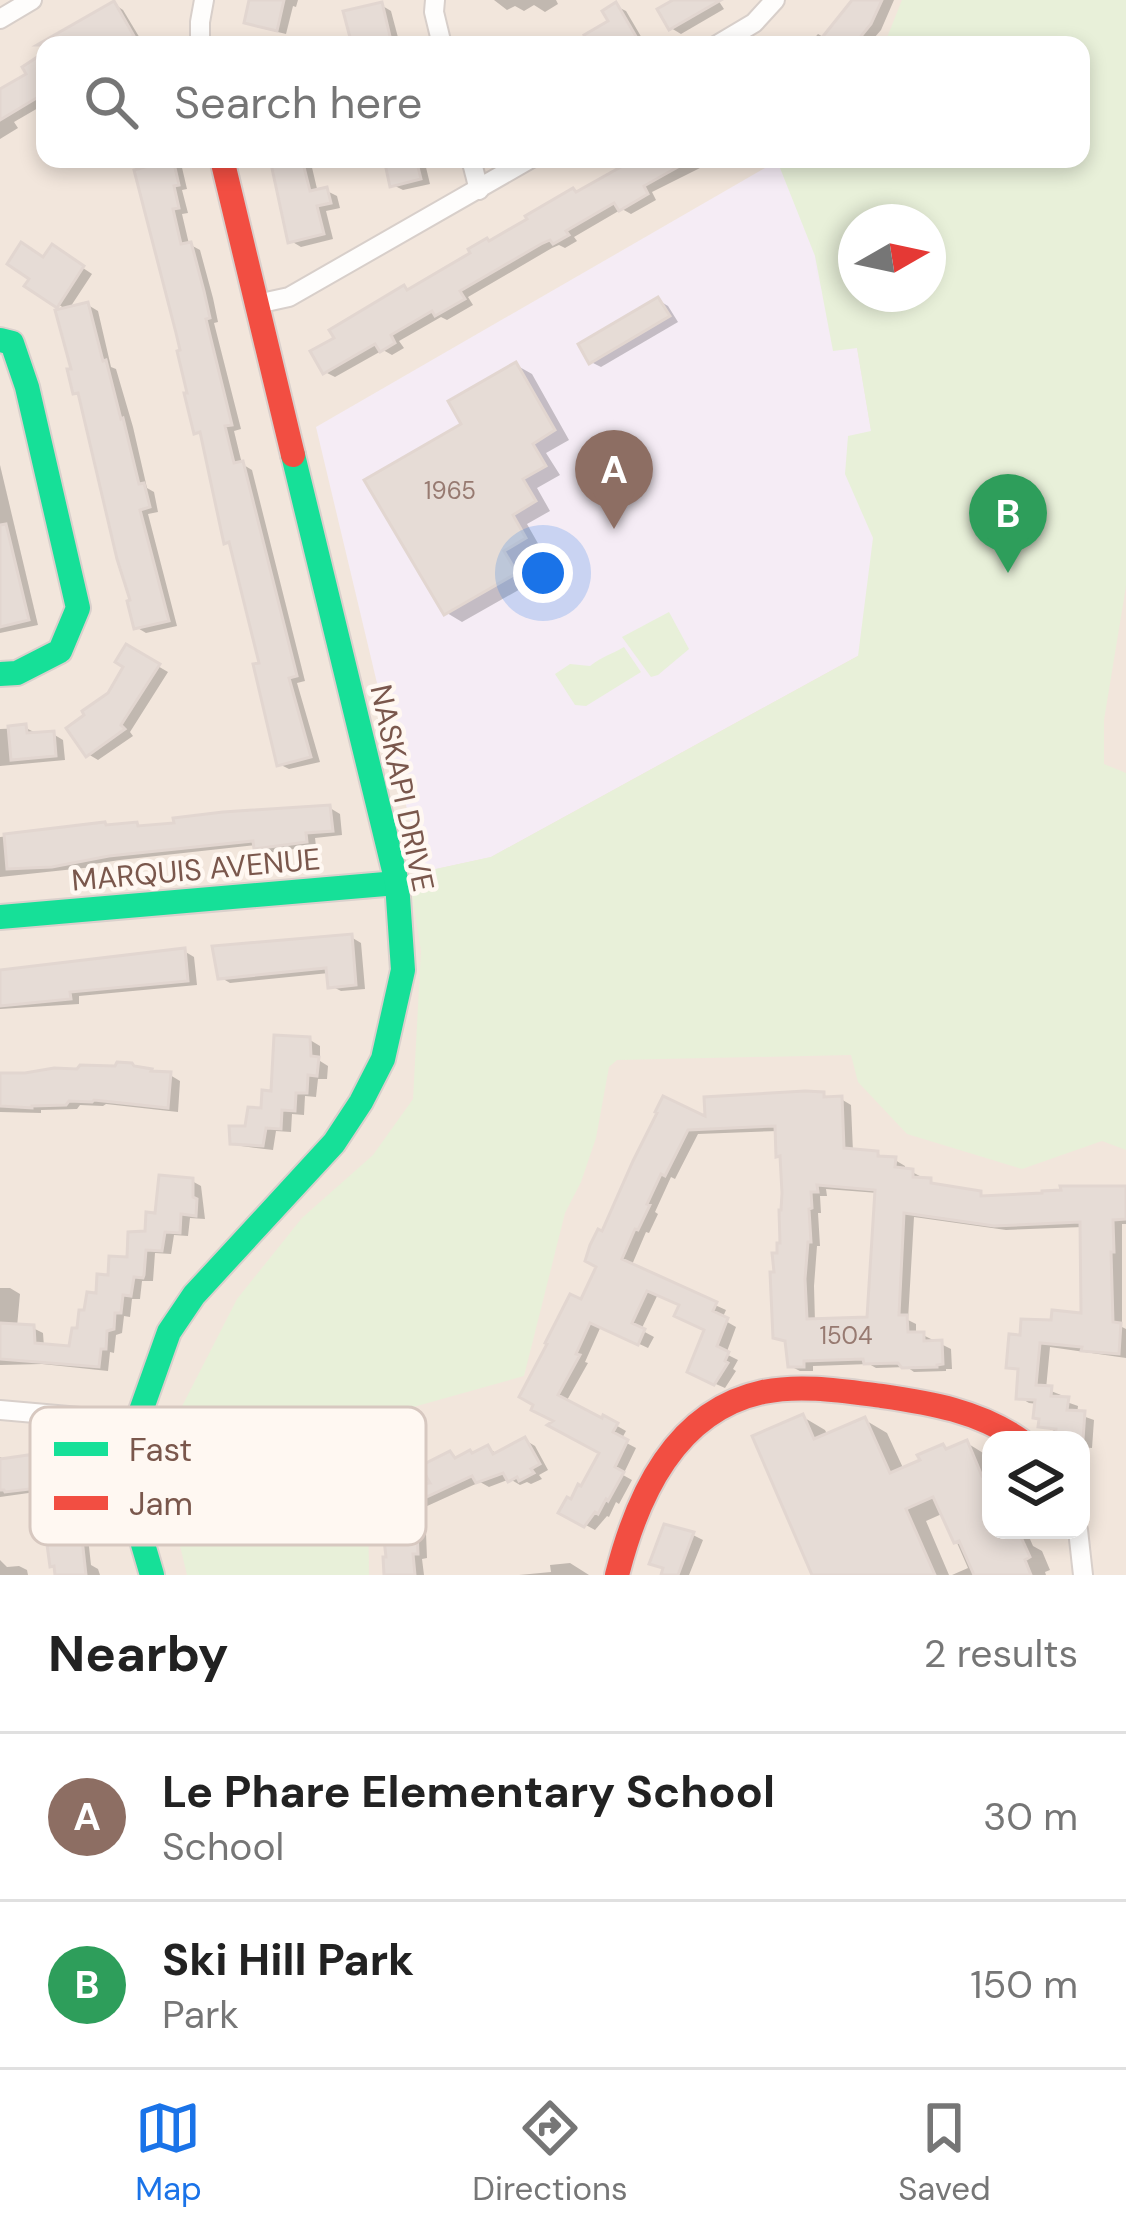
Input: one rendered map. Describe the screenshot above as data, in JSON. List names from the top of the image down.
{
  "streets": {
    "street": ["NASKAPI DRIVE", "MARQUIS AVENUE"]
  },
  "crossings": [
    ["NASKAPI DRIVE", "MARQUIS AVENUE"]
  ],
  "house_numbers": ["1965", "1504"],
  "legend": ["Fast", "Jam"],
  "north": "right",
  "page": {
    "search": "Search here",
    "pins": ["A", "B"],
    "heading": ["Nearby", "2 results"],
    "list": [
      {
        "mark": "A",
        "name": "Le Phare Elementary School",
        "note": "School",
        "value": "30 m"
      },
      {
        "mark": "B",
        "name": "Ski Hill Park",
        "note": "Park",
        "value": "150 m"
      }
    ],
    "nav": ["Map", "Directions", "Saved"]
  }
}
